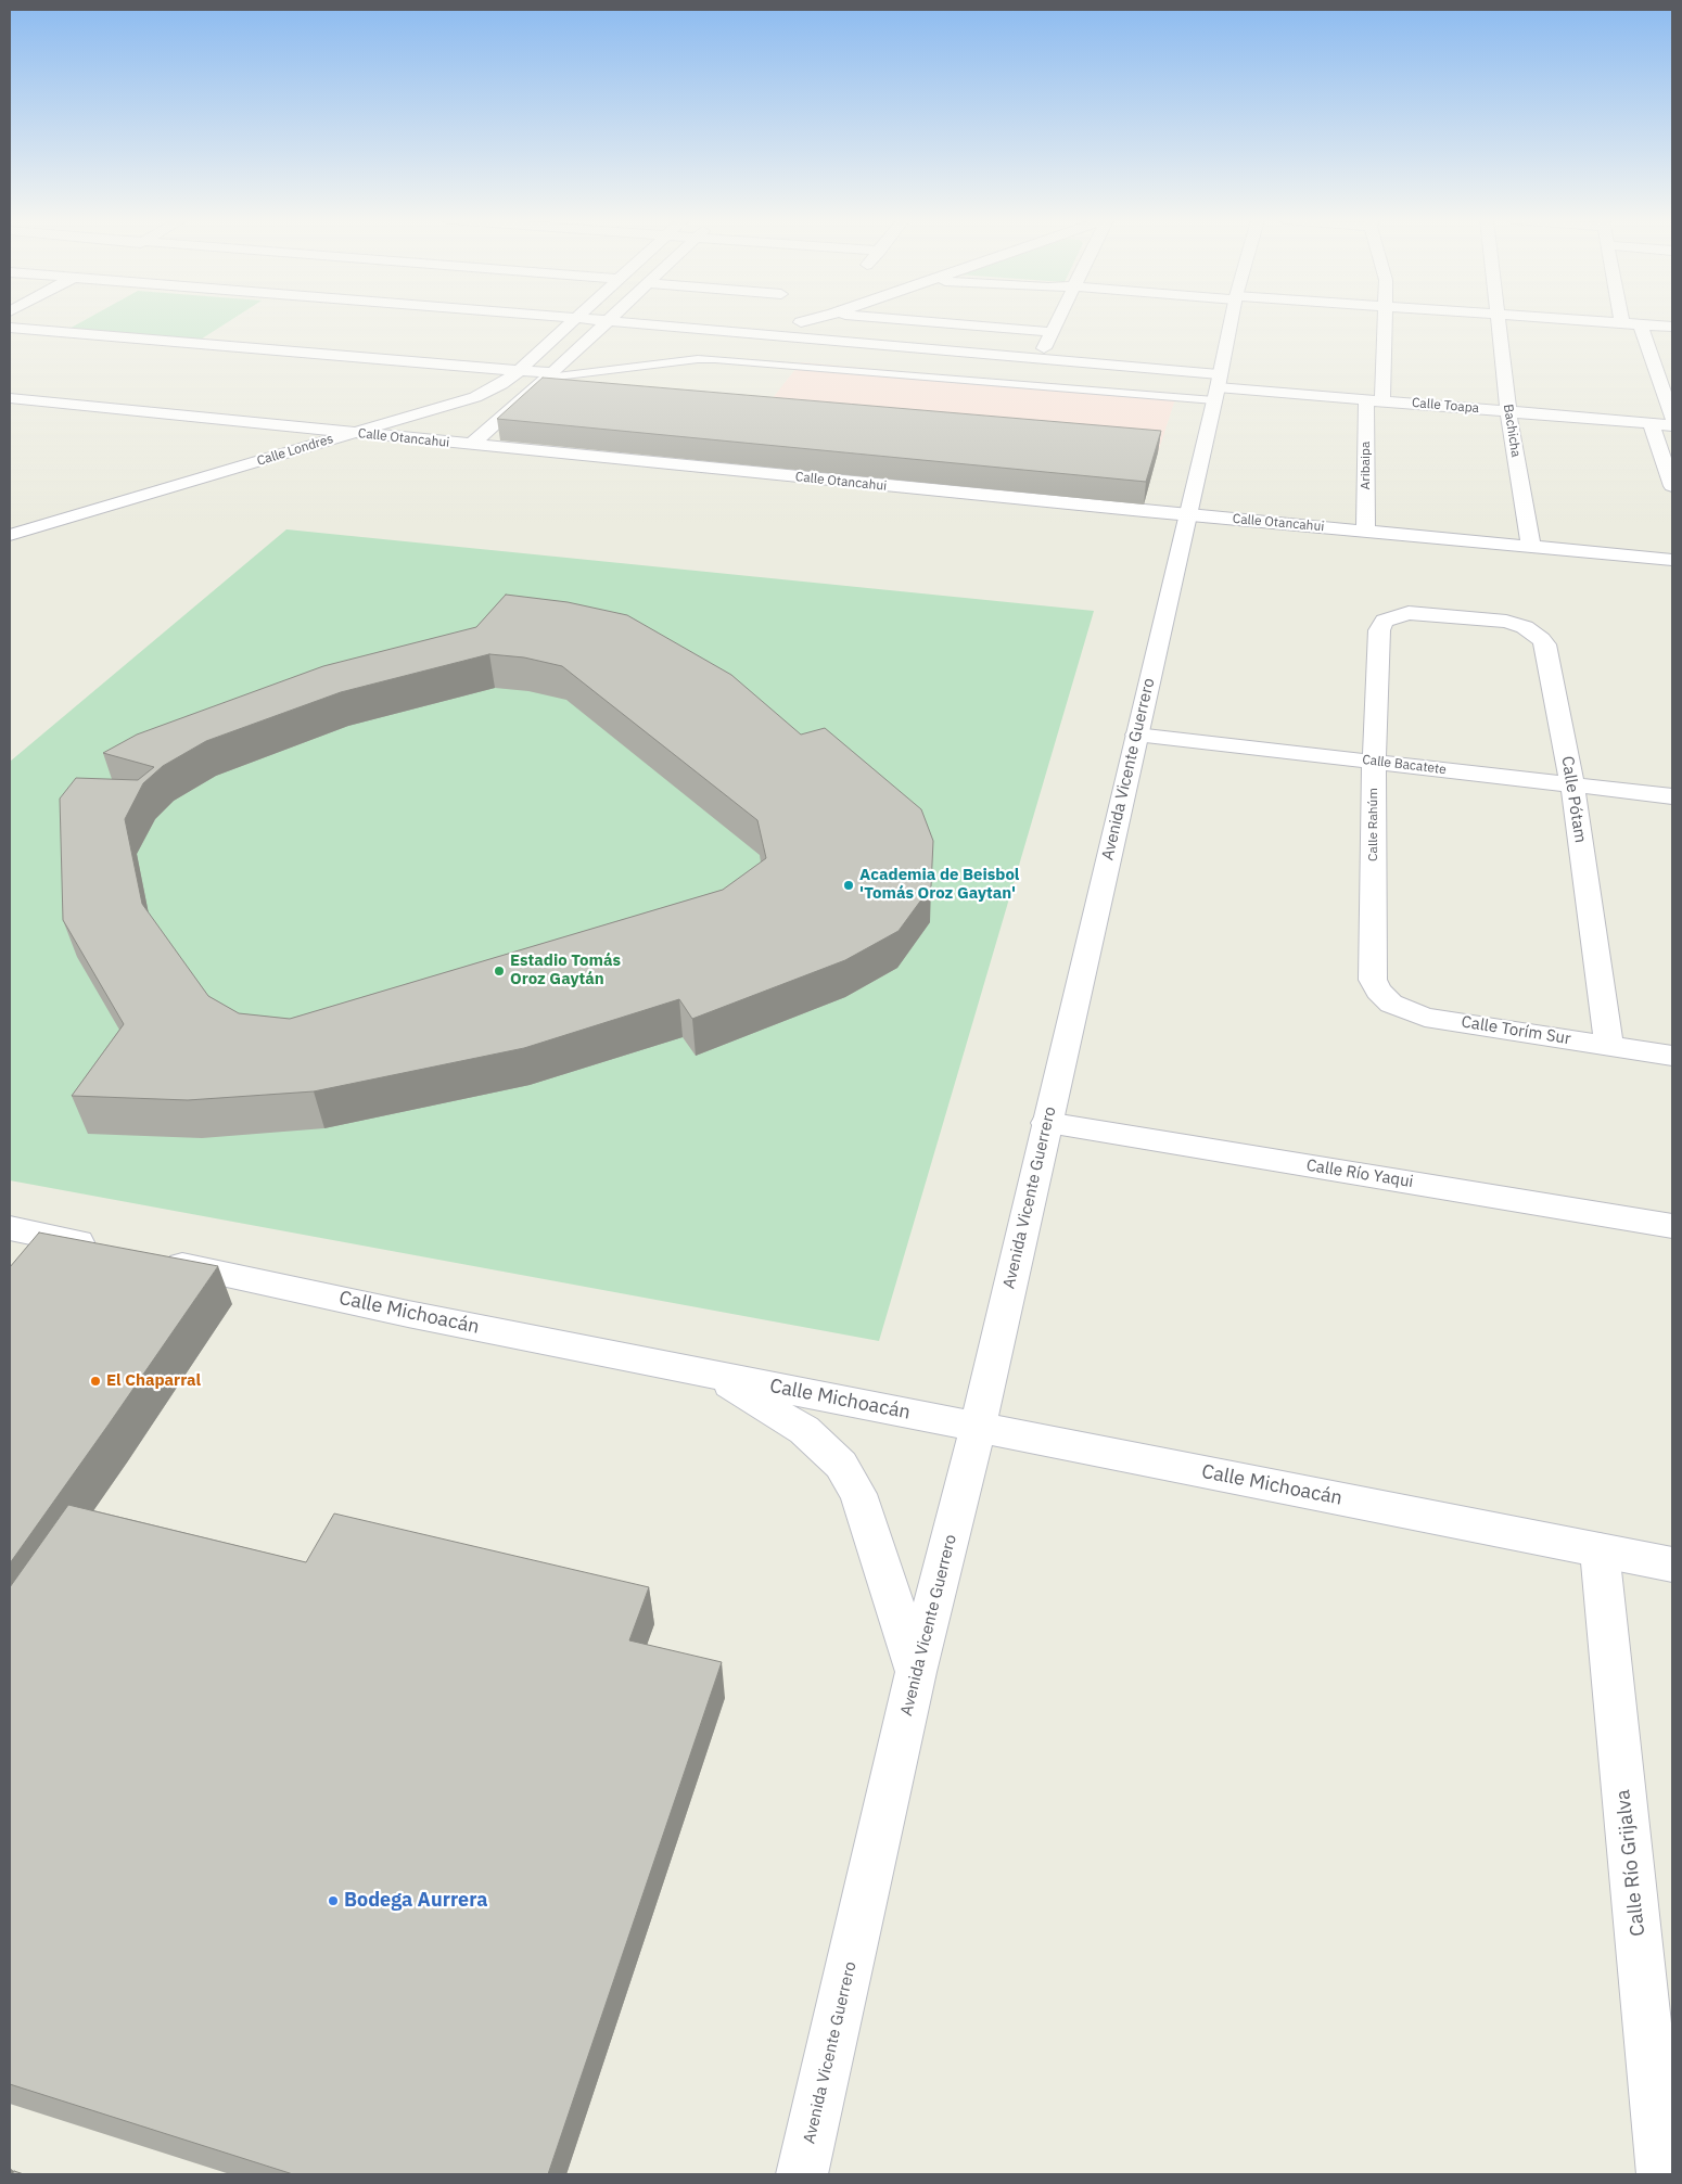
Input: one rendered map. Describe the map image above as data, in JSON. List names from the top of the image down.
{
  "streets": {
    "street": [
      "Calle Toapa",
      "Bachicha",
      "Calle Otancahui",
      "Calle Londres",
      "Aribaipa",
      "Calle Bacatete",
      "Avenida Vicente Guerrero",
      "Calle Pótam",
      "Calle Rahúm",
      "Calle Torím Sur",
      "Calle Río Yaqui",
      "Calle Michoacán",
      "Calle Río Grijalva"
    ]
  },
  "crossings": [
    ["Calle Toapa", "Bachicha"],
    ["Calle Toapa", "Aribaipa"],
    ["Calle Toapa", "Avenida Vicente Guerrero"],
    ["Bachicha", "Calle Otancahui"],
    ["Calle Otancahui", "Calle Londres"],
    ["Calle Otancahui", "Aribaipa"],
    ["Calle Otancahui", "Avenida Vicente Guerrero"],
    ["Calle Bacatete", "Avenida Vicente Guerrero"],
    ["Calle Bacatete", "Calle Pótam"],
    ["Calle Bacatete", "Calle Rahúm"],
    ["Avenida Vicente Guerrero", "Calle Río Yaqui"],
    ["Avenida Vicente Guerrero", "Calle Michoacán"],
    ["Calle Pótam", "Calle Rahúm"],
    ["Calle Pótam", "Calle Torím Sur"],
    ["Calle Rahúm", "Calle Torím Sur"],
    ["Calle Michoacán", "Calle Río Grijalva"]
  ],
  "places": [
    "Academia de Beisbol 'Tomás Oroz Gaytan'",
    "Estadio Tomás Oroz Gaytán",
    "El Chaparral",
    "Bodega Aurrera"
  ]
}
